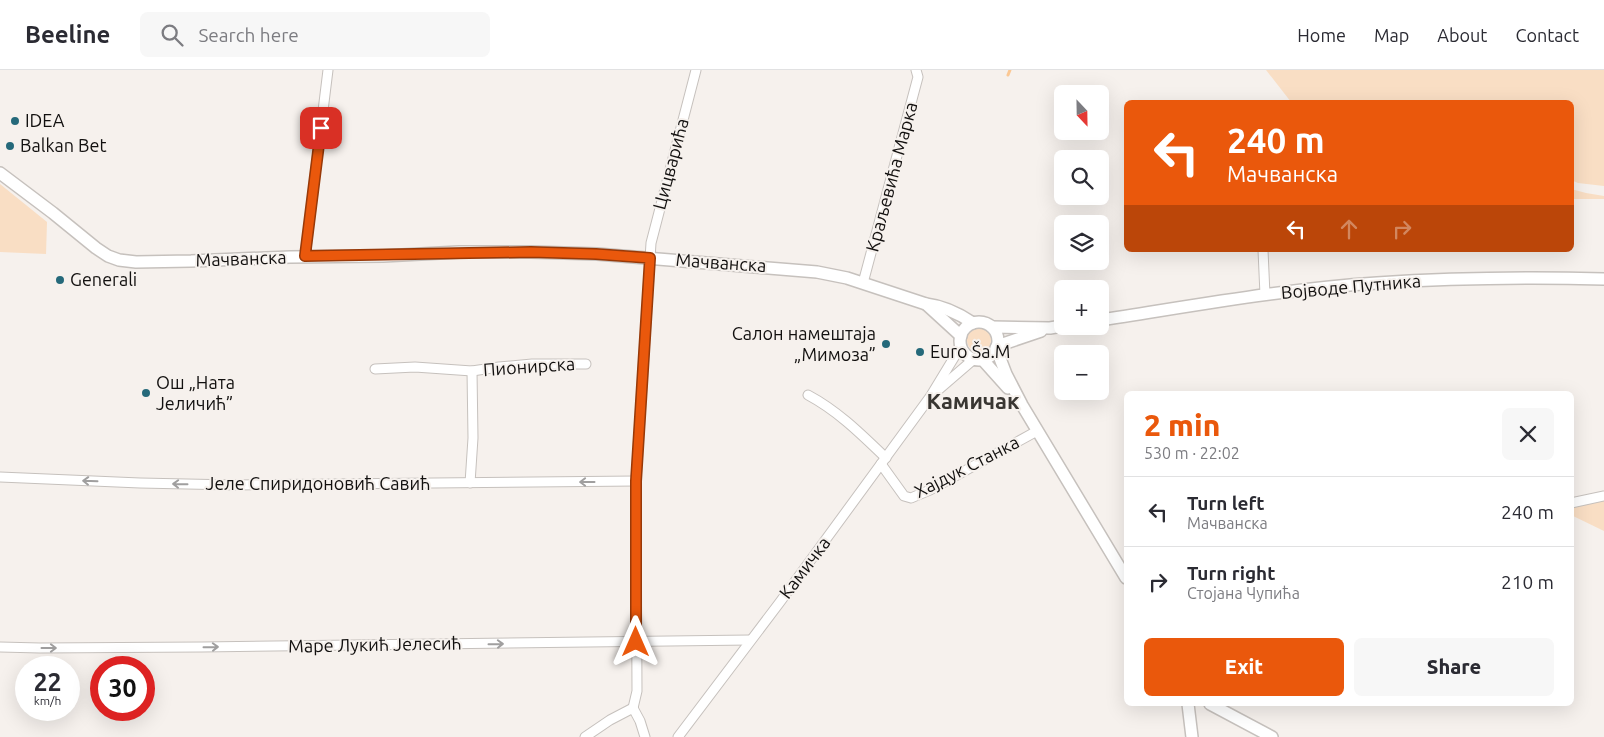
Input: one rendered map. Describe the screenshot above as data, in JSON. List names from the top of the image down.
{
  "streets": {
    "main road": ["Мачванска", "Војводе Путника", "Хајдук Станка"],
    "street": [
      "Цицварића",
      "Краљевића Марка",
      "Пионирска",
      "Јеле Спиридоновић Савић",
      "Камичка",
      "Маре Лукић Јелесић"
    ]
  },
  "crossings": [
    ["Цицварића", "Мачванска"],
    ["Цицварића", "Јеле Спиридоновић Савић"],
    ["Цицварића", "Маре Лукић Јелесић"],
    ["Краљевића Марка", "Мачванска"],
    ["Мачванска", "Хајдук Станка"],
    ["Мачванска", "Камичка"],
    ["Пионирска", "Јеле Спиридоновић Савић"],
    ["Хајдук Станка", "Камичка"],
    ["Камичка", "Маре Лукић Јелесић"]
  ],
  "one_way": ["Јеле Спиридоновић Савић", "Маре Лукић Јелесић"],
  "districts": ["Камичак"],
  "places": [
    "IDEA",
    "Balkan Bet",
    "Generali",
    "Салон намештаја „Мимоза”",
    "Euro Ša.M",
    "Ош „Ната Јеличић”"
  ],
  "north": "bottom",
  "page": {
    "header": "Beeline",
    "search": "Search here",
    "nav": [
      "Home",
      "Map",
      "About",
      "Contact"
    ],
    "map_buttons": ["+", "−"],
    "turn": ["240 m", "Мачванска"],
    "heading": ["2 min", "530 m · 22:02"],
    "list": [
      {
        "name": "Turn left",
        "note": "Мачванска",
        "value": "240 m"
      },
      {
        "name": "Turn right",
        "note": "Стојана Чупића",
        "value": "210 m"
      }
    ],
    "buttons": ["Exit", "Share"],
    "speed": "22 km/h",
    "limit": "30"
  }
}
